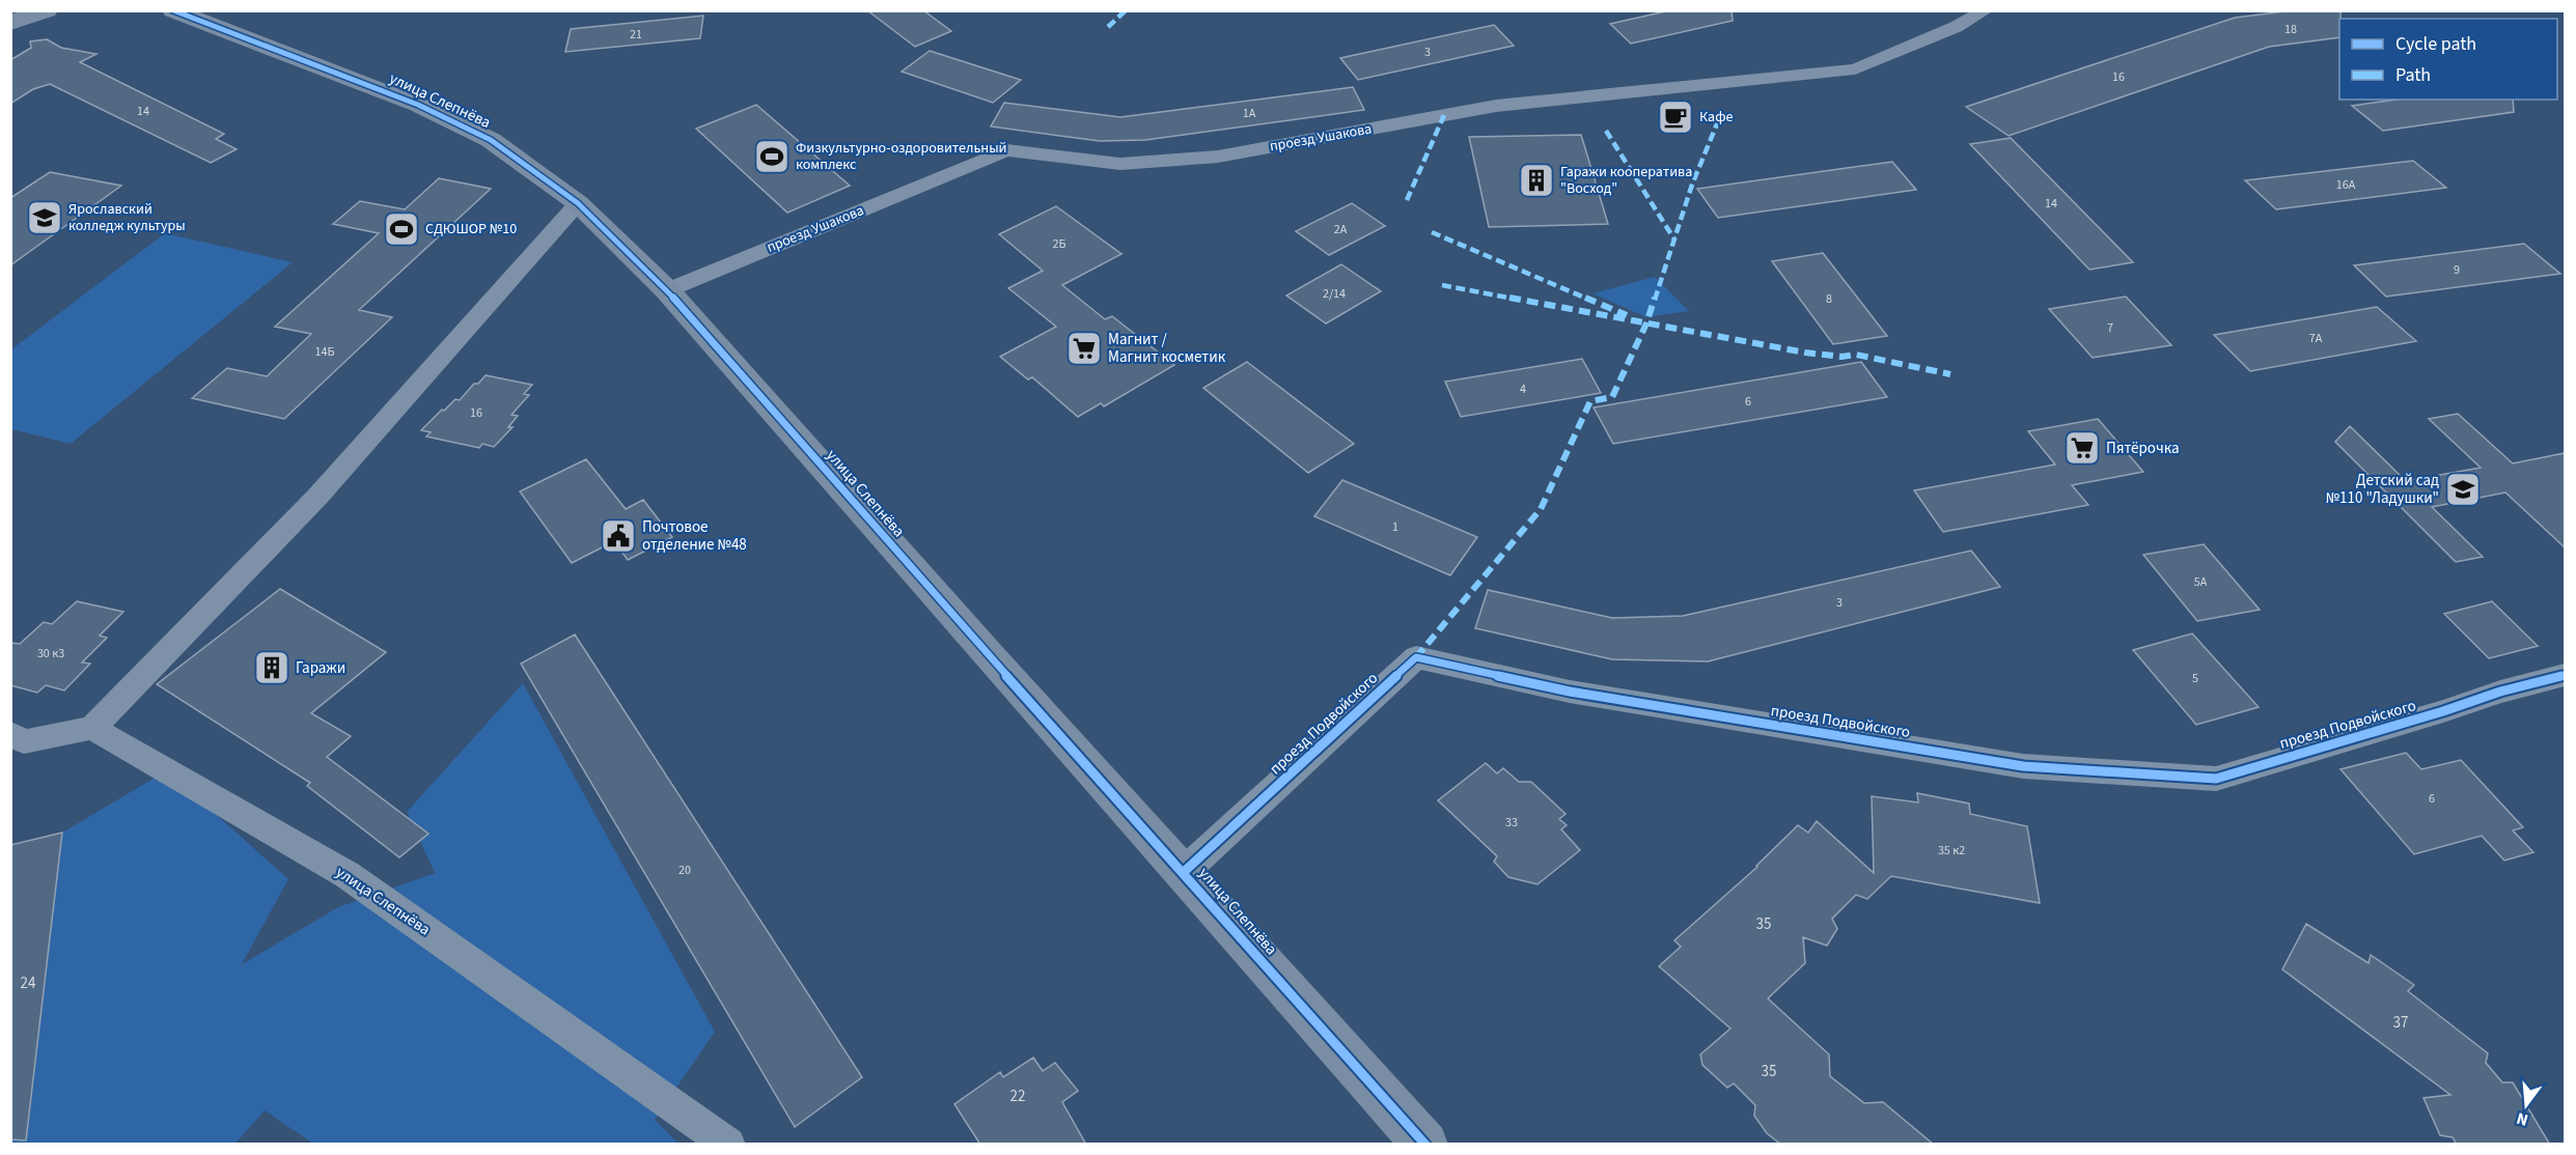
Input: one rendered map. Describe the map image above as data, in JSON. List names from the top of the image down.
{
  "streets": {
    "street": ["улица Слепнёва", "проезд Ушакова", "проезд Подвойского"]
  },
  "crossings": [
    ["улица Слепнёва", "проезд Ушакова"],
    ["улица Слепнёва", "проезд Подвойского"]
  ],
  "places": {
    "cafe": ["Кафе"],
    "sports": ["Физкультурно-оздоровительный комплекс", "СДЮШОР №10"],
    "building": ["Гаражи кооператива \"Восход\"", "Гаражи"],
    "school or university": ["Ярославский колледж культуры", "Детский сад №110 \"Ладушки\""],
    "supermarket": ["Магнит / Магнит косметик", "Пятёрочка"],
    "public building": ["Почтовое отделение №48"]
  },
  "house_numbers": [
    "18",
    "21",
    "3",
    "16",
    "14",
    "1А",
    "16А",
    "14",
    "2А",
    "2Б",
    "9",
    "2/14",
    "8",
    "7",
    "7А",
    "14Б",
    "4",
    "6",
    "16",
    "1",
    "5А",
    "3",
    "30 к3",
    "5",
    "6",
    "33",
    "35 к2",
    "20",
    "35",
    "24",
    "37",
    "35",
    "22"
  ],
  "legend": ["Cycle path", "Path"],
  "north": "bottom"
}
